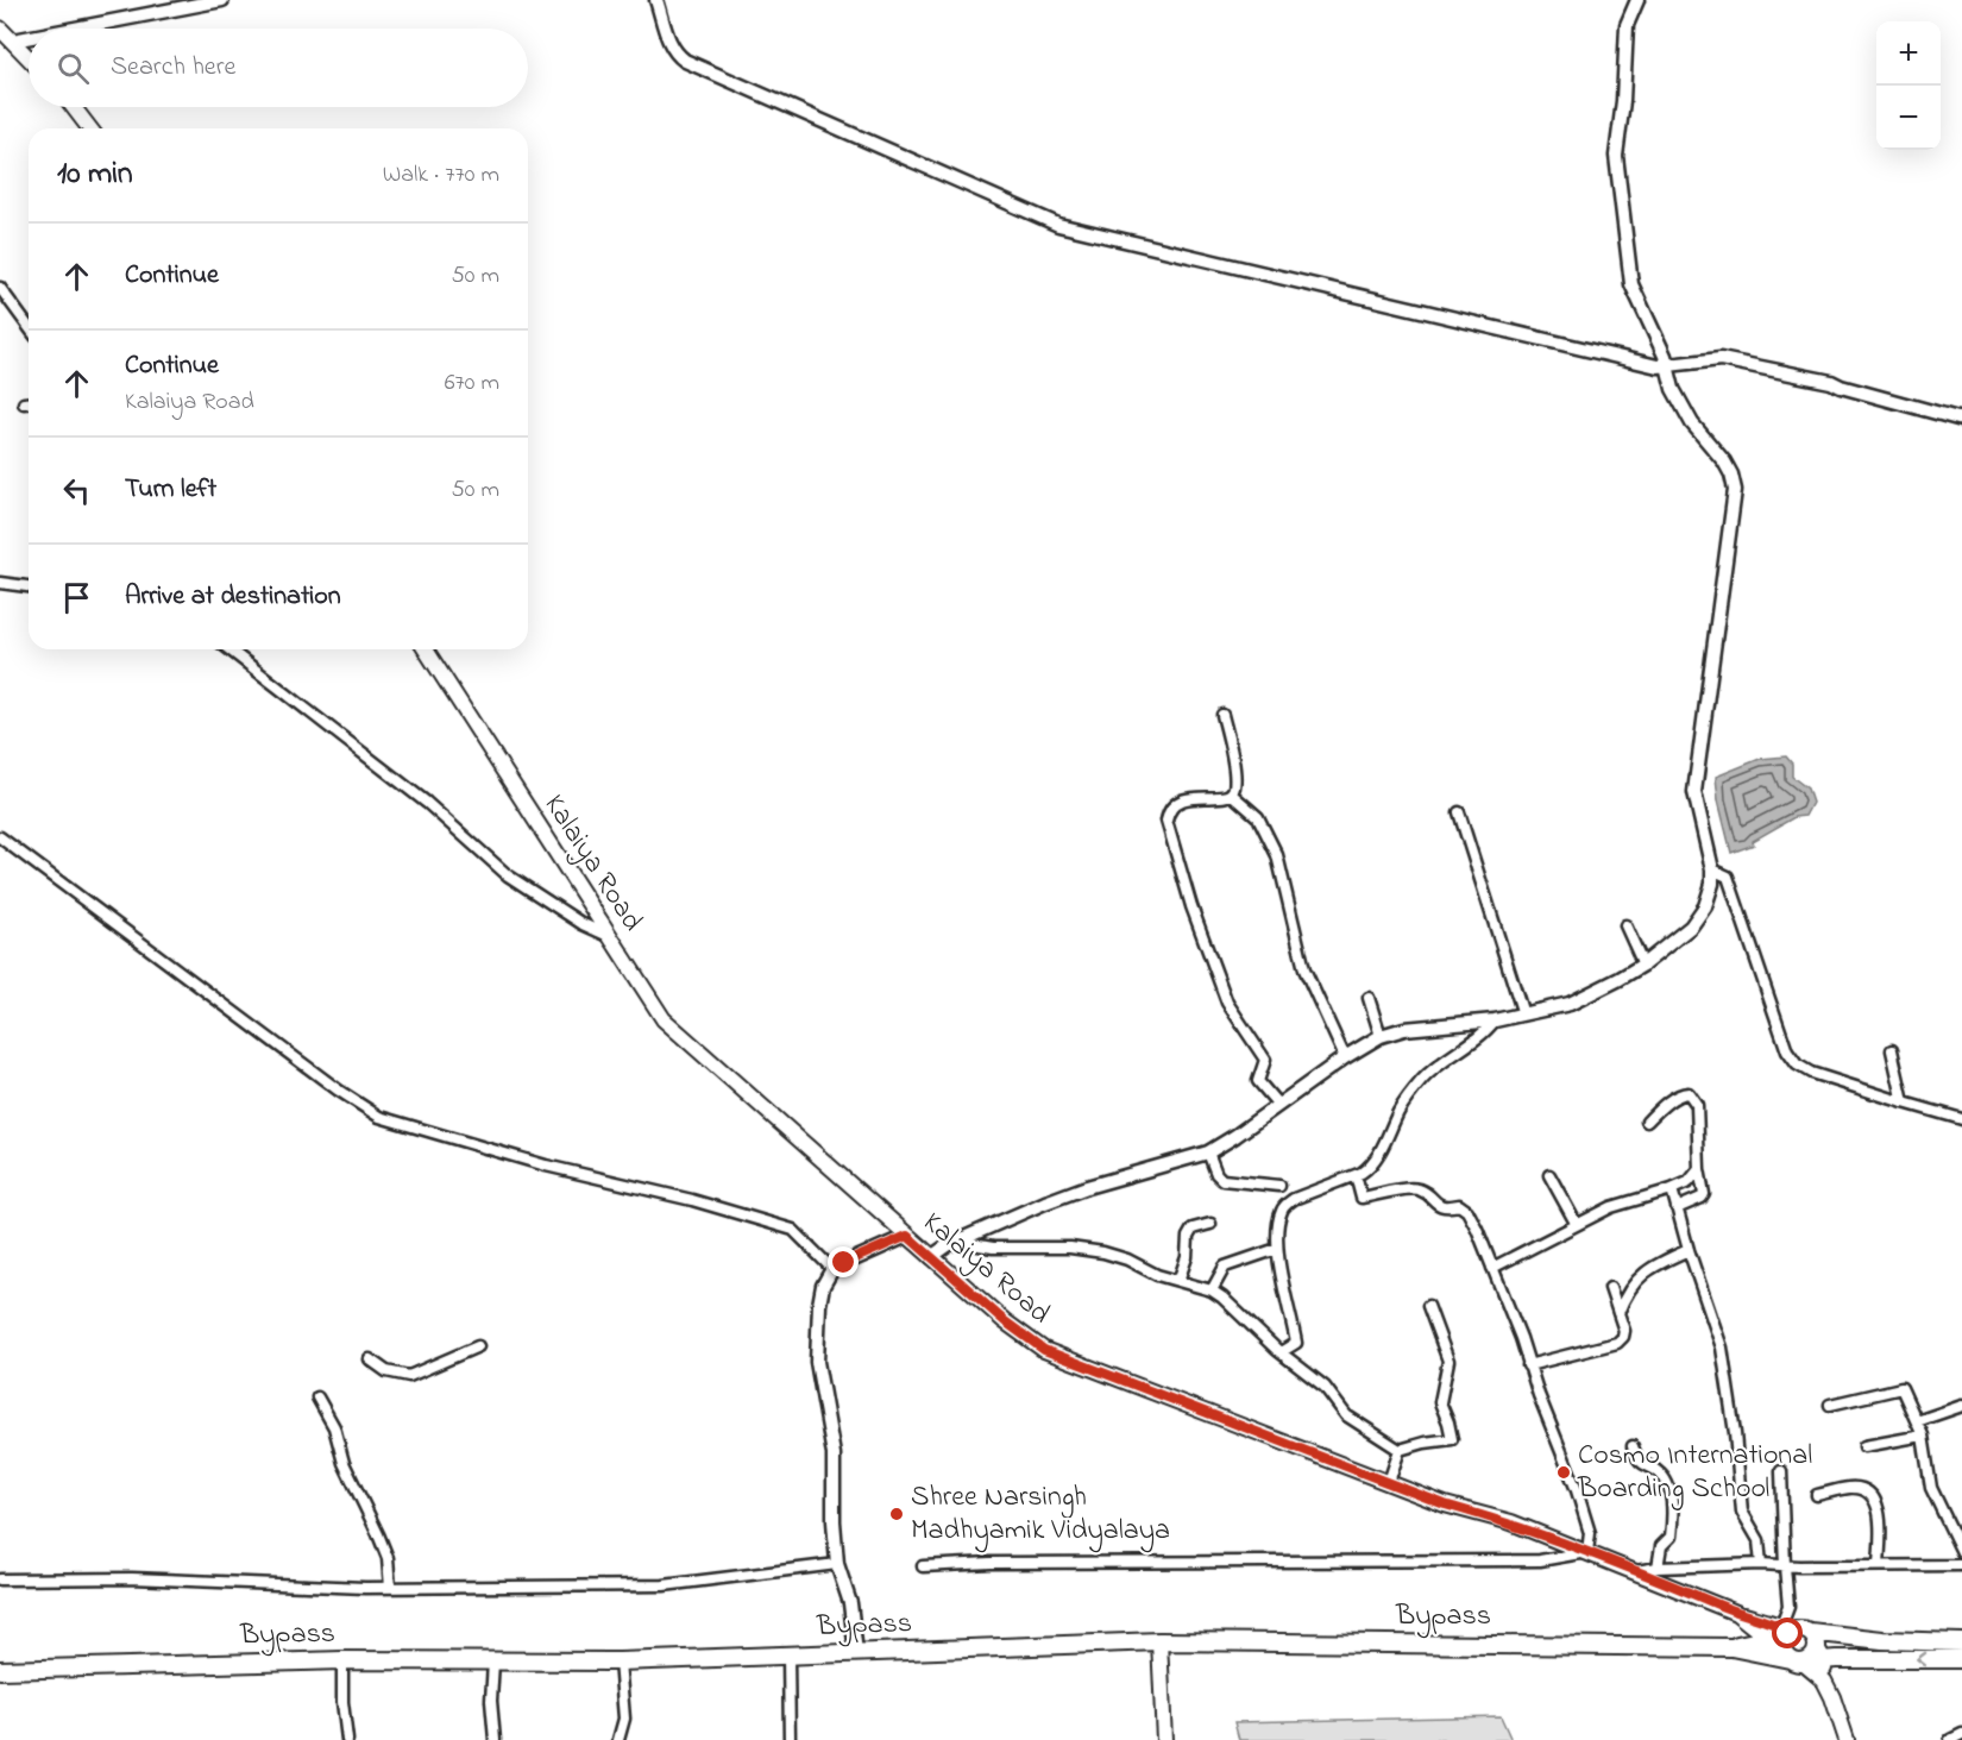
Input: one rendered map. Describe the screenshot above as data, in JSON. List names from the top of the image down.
{
  "streets": {
    "main road": ["Kalaiya Road", "Bypass"]
  },
  "places": ["Cosmo International Boarding School", "Shree Narsingh Madhyamik Vidyalaya"],
  "page": {
    "map_buttons": ["+", "−"],
    "search": "Search here",
    "heading": ["10 min", "Walk · 770 m"],
    "list": [
      ["Continue", "50 m"],
      ["Continue", "Kalaiya Road", "670 m"],
      ["Turn left", "50 m"],
      "Arrive at destination"
    ]
  }
}
